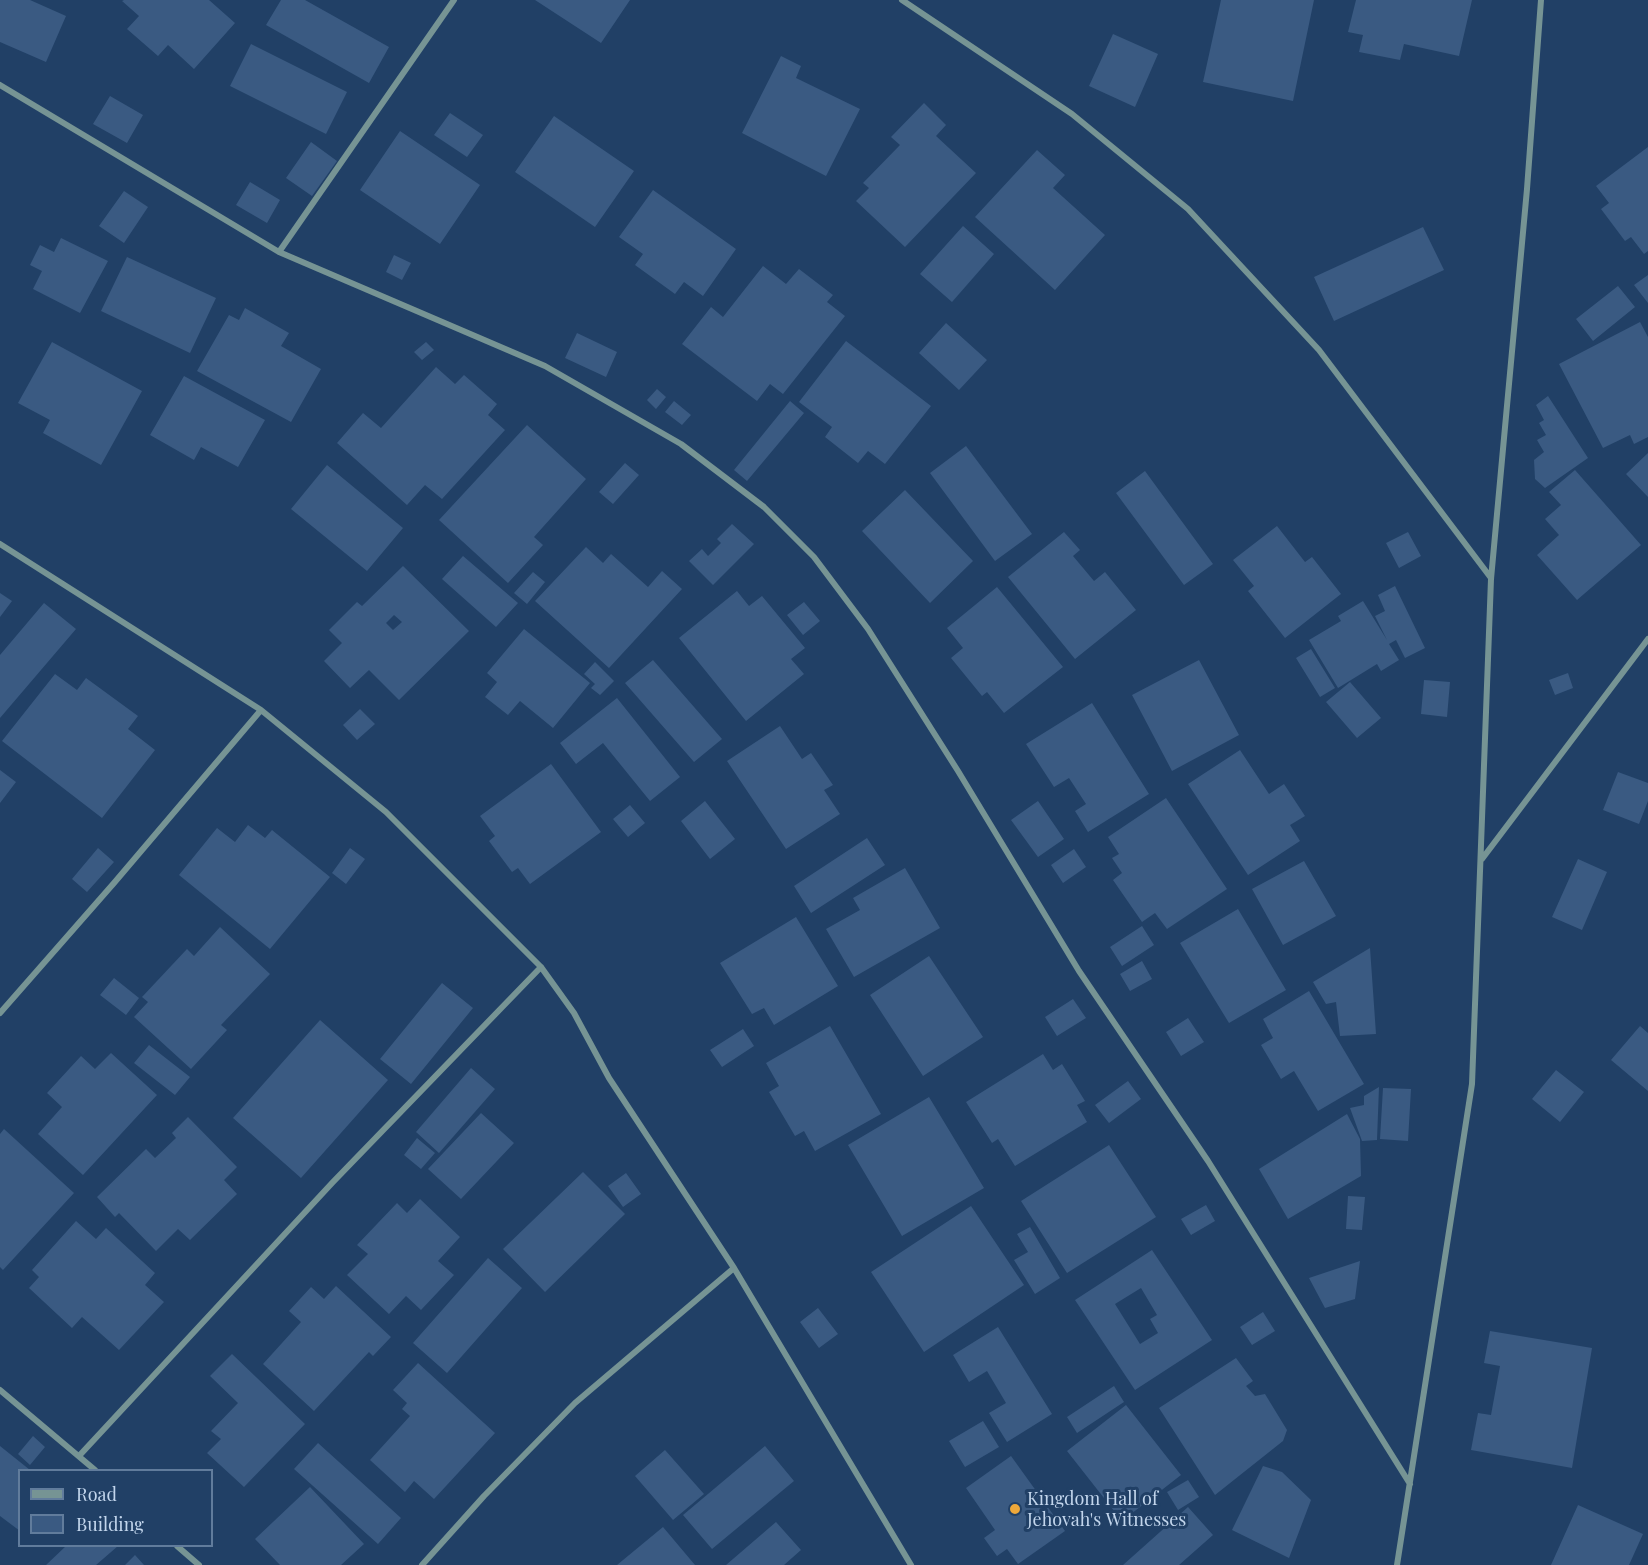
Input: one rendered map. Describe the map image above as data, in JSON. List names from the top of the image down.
{
  "places": ["Kingdom Hall of Jehovah's Witnesses"],
  "legend": ["Road", "Building"]
}
